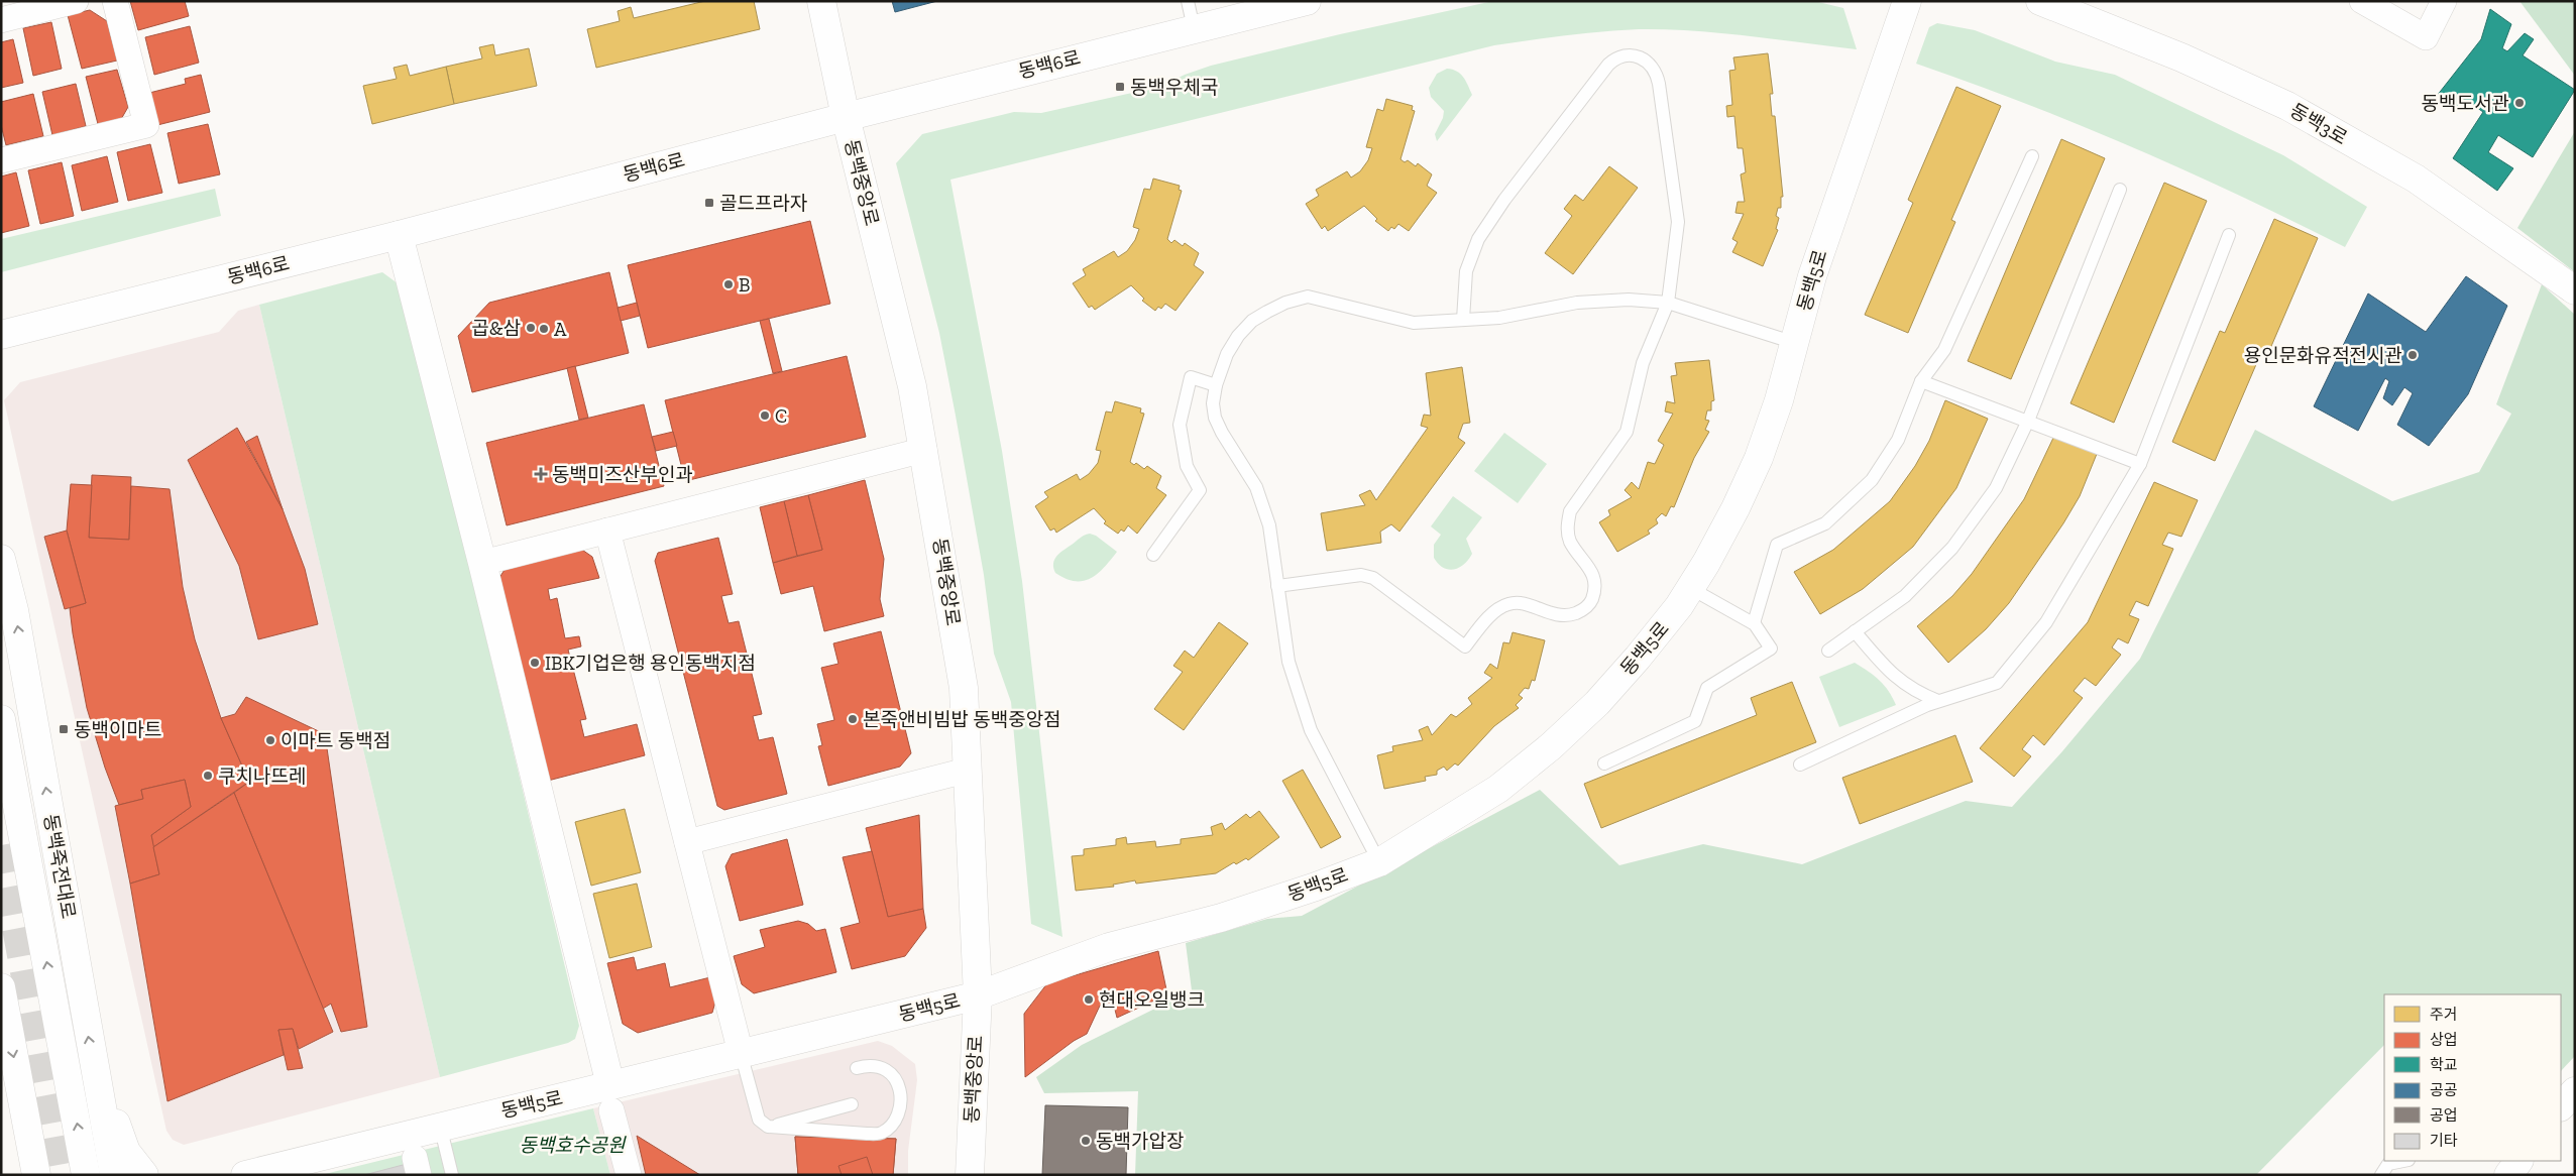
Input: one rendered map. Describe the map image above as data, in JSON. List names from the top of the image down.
{
  "streets": {
    "street": [
      "동백6로",
      "동백3로",
      "동백중앙로",
      "동백5로",
      "동백죽전대로"
    ]
  },
  "crossings": [
    ["동백6로", "동백중앙로"],
    ["동백중앙로", "동백5로"]
  ],
  "parks": ["동백호수공원"],
  "places": {
    "transit": ["동백우체국", "골드프라자", "동백이마트"],
    "other": [
      "동백도서관",
      "B",
      "곱&삼",
      "A",
      "용인문화유적전시관",
      "C",
      "IBK기업은행 용인동백지점",
      "본죽앤비빔밥 동백중앙점",
      "이마트 동백점",
      "쿠치나뜨레",
      "현대오일뱅크",
      "동백가압장"
    ],
    "health": ["동백미즈산부인과"]
  },
  "legend": [
    "주거",
    "상업",
    "학교",
    "공공",
    "공업",
    "기타"
  ]
}
